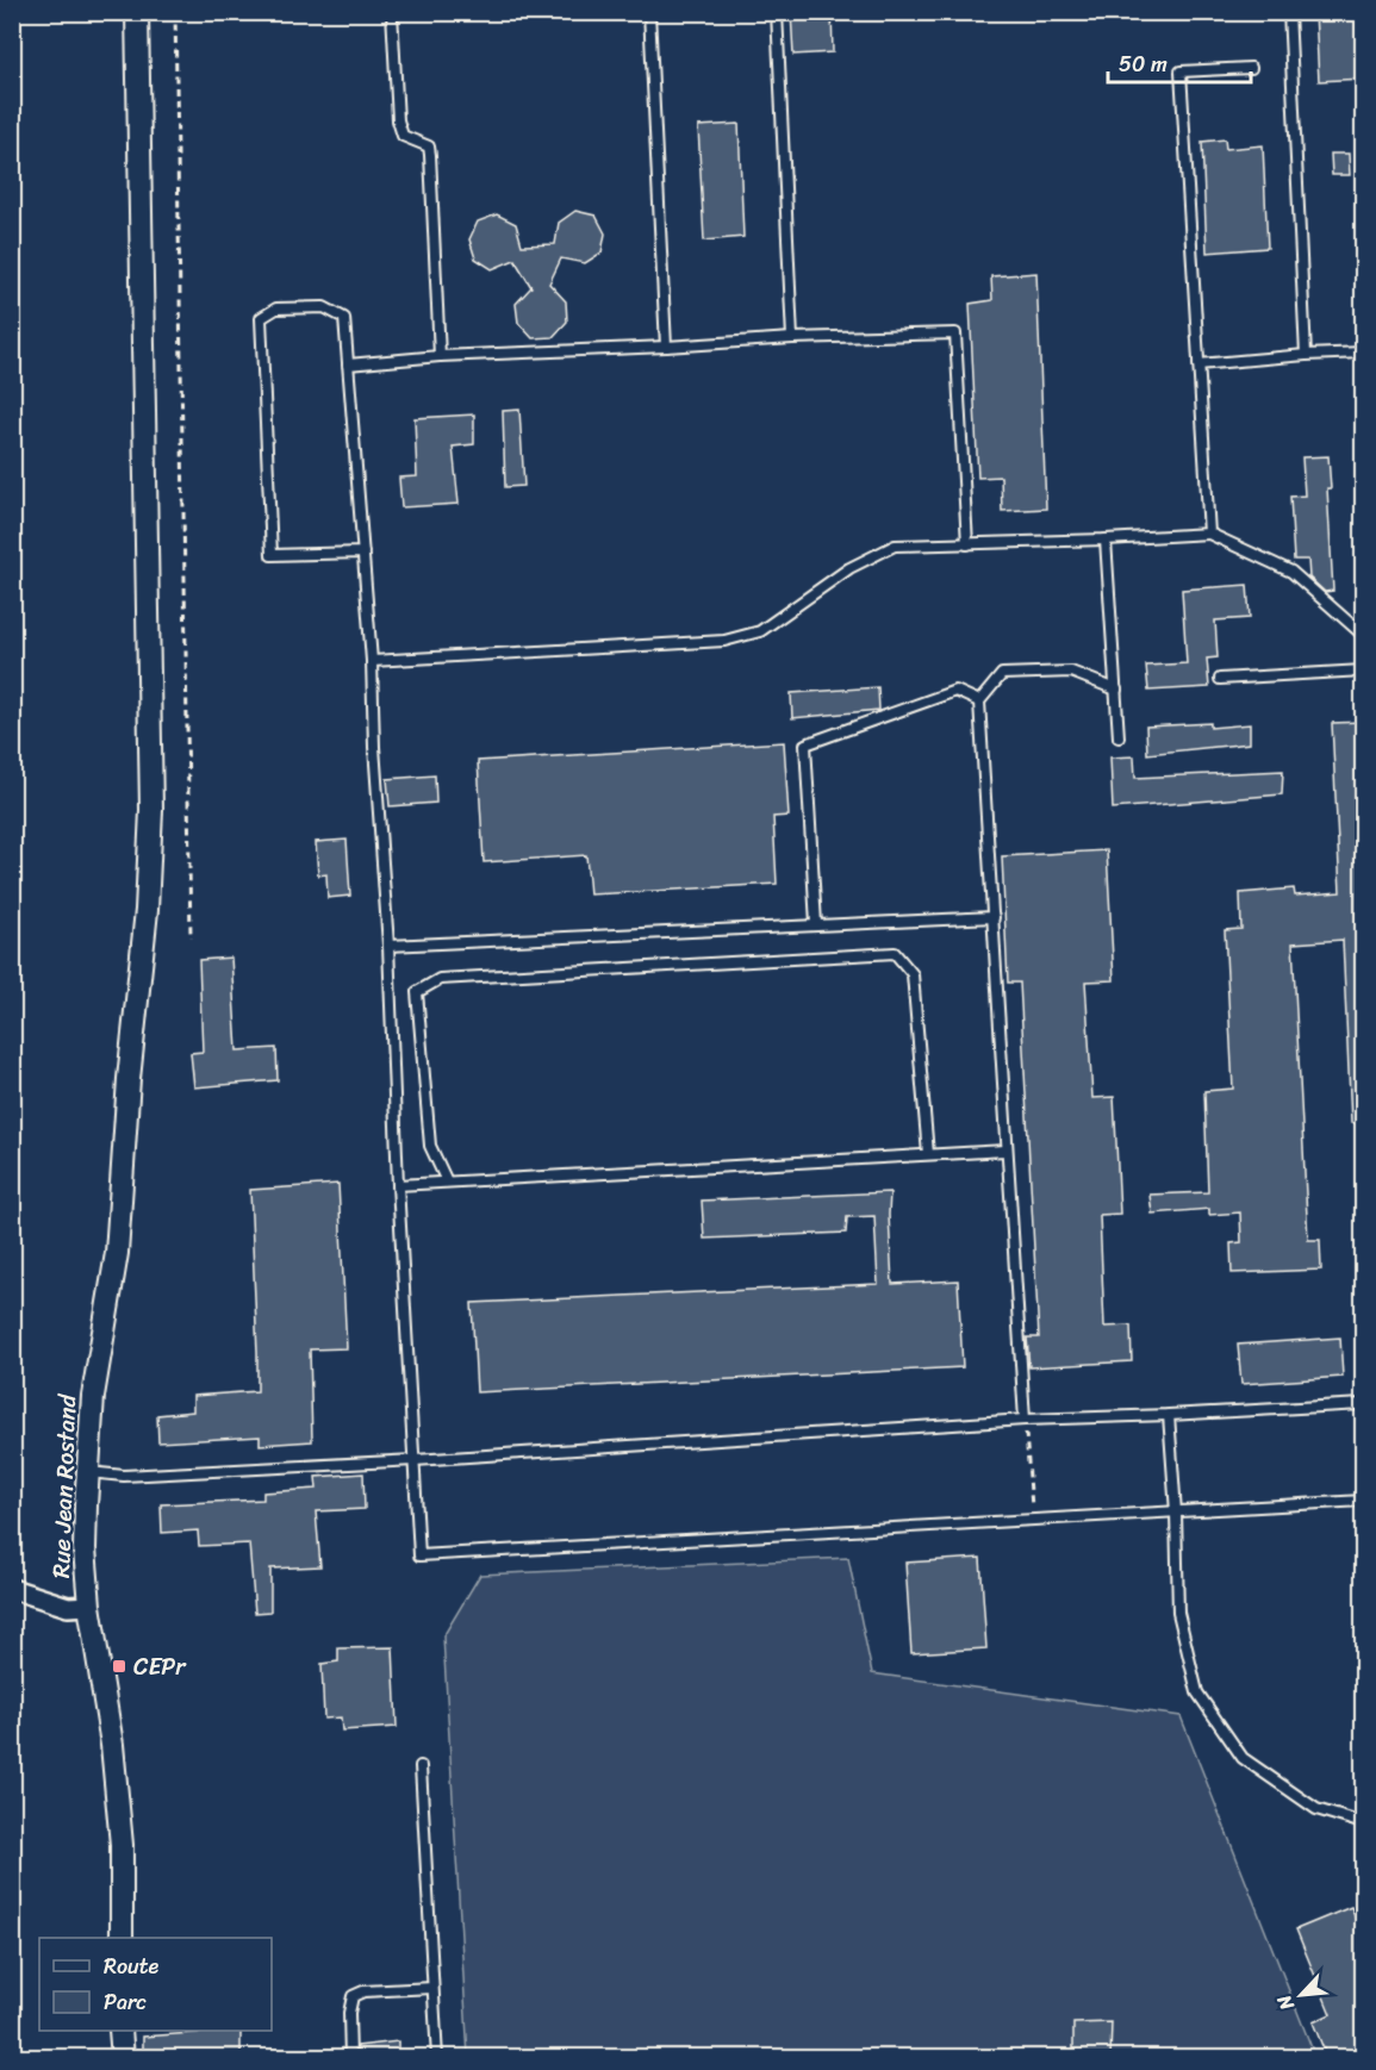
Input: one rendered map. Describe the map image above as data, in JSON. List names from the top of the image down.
{
  "streets": {
    "street": ["Rue Jean Rostand"]
  },
  "places": {
    "transit": ["CEPr"]
  },
  "legend": ["Route", "Parc"],
  "scale_bar": "50 m",
  "north": "bottom left"
}
